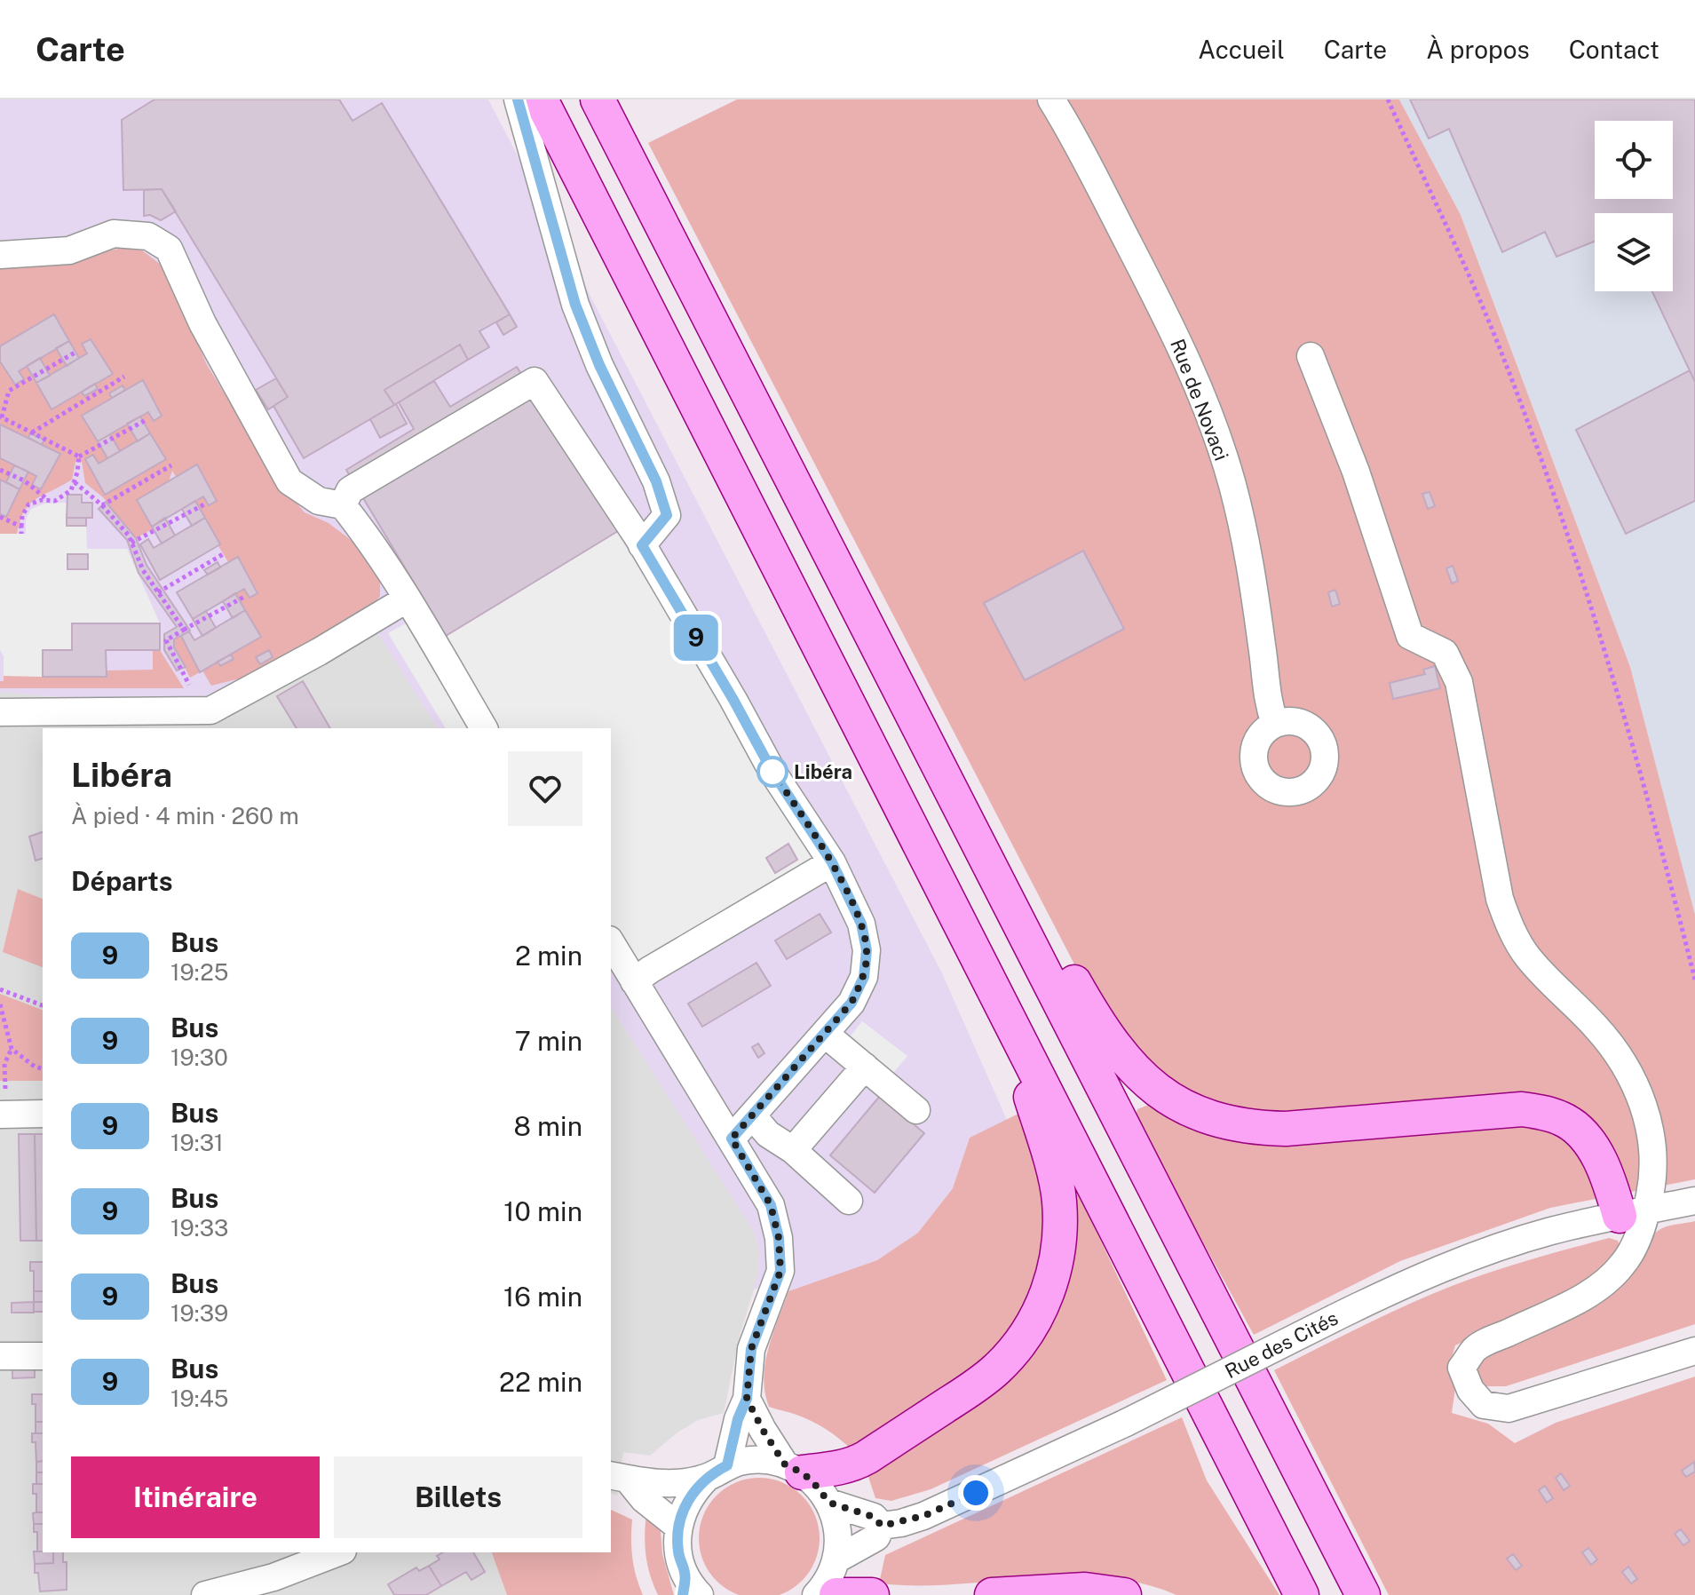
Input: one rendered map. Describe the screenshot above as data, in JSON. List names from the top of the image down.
{
  "streets": {
    "street": ["Rue de Novaci", "Rue des Cités"]
  },
  "places": ["Libéra"],
  "lines": ["bus line 9"],
  "page": {
    "header": "Carte",
    "nav": [
      "Accueil",
      "Carte",
      "À propos",
      "Contact"
    ],
    "on_map": "9",
    "heading": [
      ["Libéra", "À pied · 4 min · 260 m"],
      "Départs"
    ],
    "list": [
      {
        "mark": "9",
        "name": "Bus",
        "note": "19:25",
        "value": "2 min"
      },
      {
        "mark": "9",
        "name": "Bus",
        "note": "19:30",
        "value": "7 min"
      },
      {
        "mark": "9",
        "name": "Bus",
        "note": "19:31",
        "value": "8 min"
      },
      {
        "mark": "9",
        "name": "Bus",
        "note": "19:33",
        "value": "10 min"
      },
      {
        "mark": "9",
        "name": "Bus",
        "note": "19:39",
        "value": "16 min"
      },
      {
        "mark": "9",
        "name": "Bus",
        "note": "19:45",
        "value": "22 min"
      }
    ],
    "buttons": ["Itinéraire", "Billets"]
  }
}
